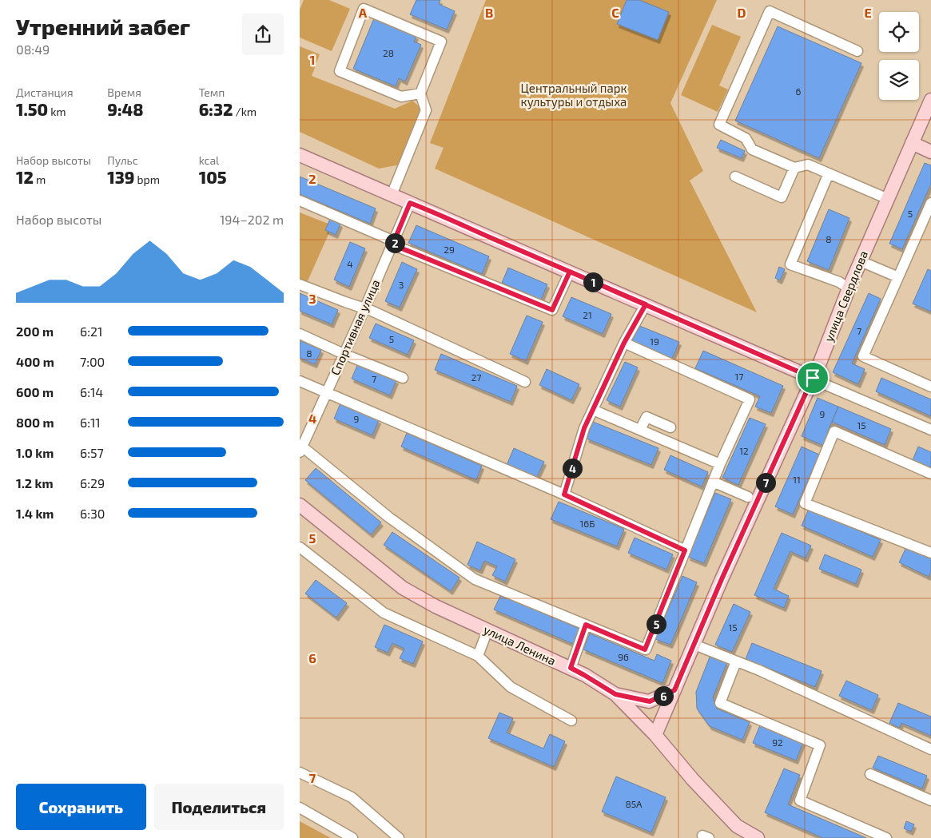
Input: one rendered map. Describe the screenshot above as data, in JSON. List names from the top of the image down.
{
  "streets": {
    "main road": ["улица Свердлова", "улица Ленина"],
    "street": ["Спортивная улица"]
  },
  "crossings": [
    ["улица Свердлова", "улица Ленина"]
  ],
  "parks": ["Центральный парк культуры и отдыха"],
  "house_numbers": [
    "28",
    "6",
    "5",
    "8",
    "29",
    "4",
    "3",
    "21",
    "7",
    "5",
    "19",
    "8",
    "17",
    "27",
    "7",
    "9",
    "9",
    "15",
    "12",
    "11",
    "16Б",
    "15",
    "96",
    "92",
    "85А"
  ],
  "page": {
    "heading": ["Утренний забег", "08:49"],
    "stats": [
      ["Дистанция", "1.50 km"],
      ["Время", "9:48"],
      ["Темп", "6:32 /km"],
      ["Набор высоты", "12 m"],
      ["Пульс", "139 bpm"],
      ["kcal", "105"]
    ],
    "chart": ["Набор высоты", "194–202 m"],
    "pins": [
      "2",
      "1",
      "4",
      "7",
      "5",
      "6"
    ],
    "list": [
      {
        "name": "200 m",
        "note": "6:21"
      },
      {
        "name": "400 m",
        "note": "7:00"
      },
      {
        "name": "600 m",
        "note": "6:14"
      },
      {
        "name": "800 m",
        "note": "6:11"
      },
      {
        "name": "1.0 km",
        "note": "6:57"
      },
      {
        "name": "1.2 km",
        "note": "6:29"
      },
      {
        "name": "1.4 km",
        "note": "6:30"
      }
    ],
    "buttons": ["Сохранить", "Поделиться"]
  },
  "grid": {
    "columns": [
      "A",
      "B",
      "C",
      "D",
      "E"
    ],
    "rows": [
      "1",
      "2",
      "3",
      "4",
      "5",
      "6",
      "7"
    ]
  }
}
